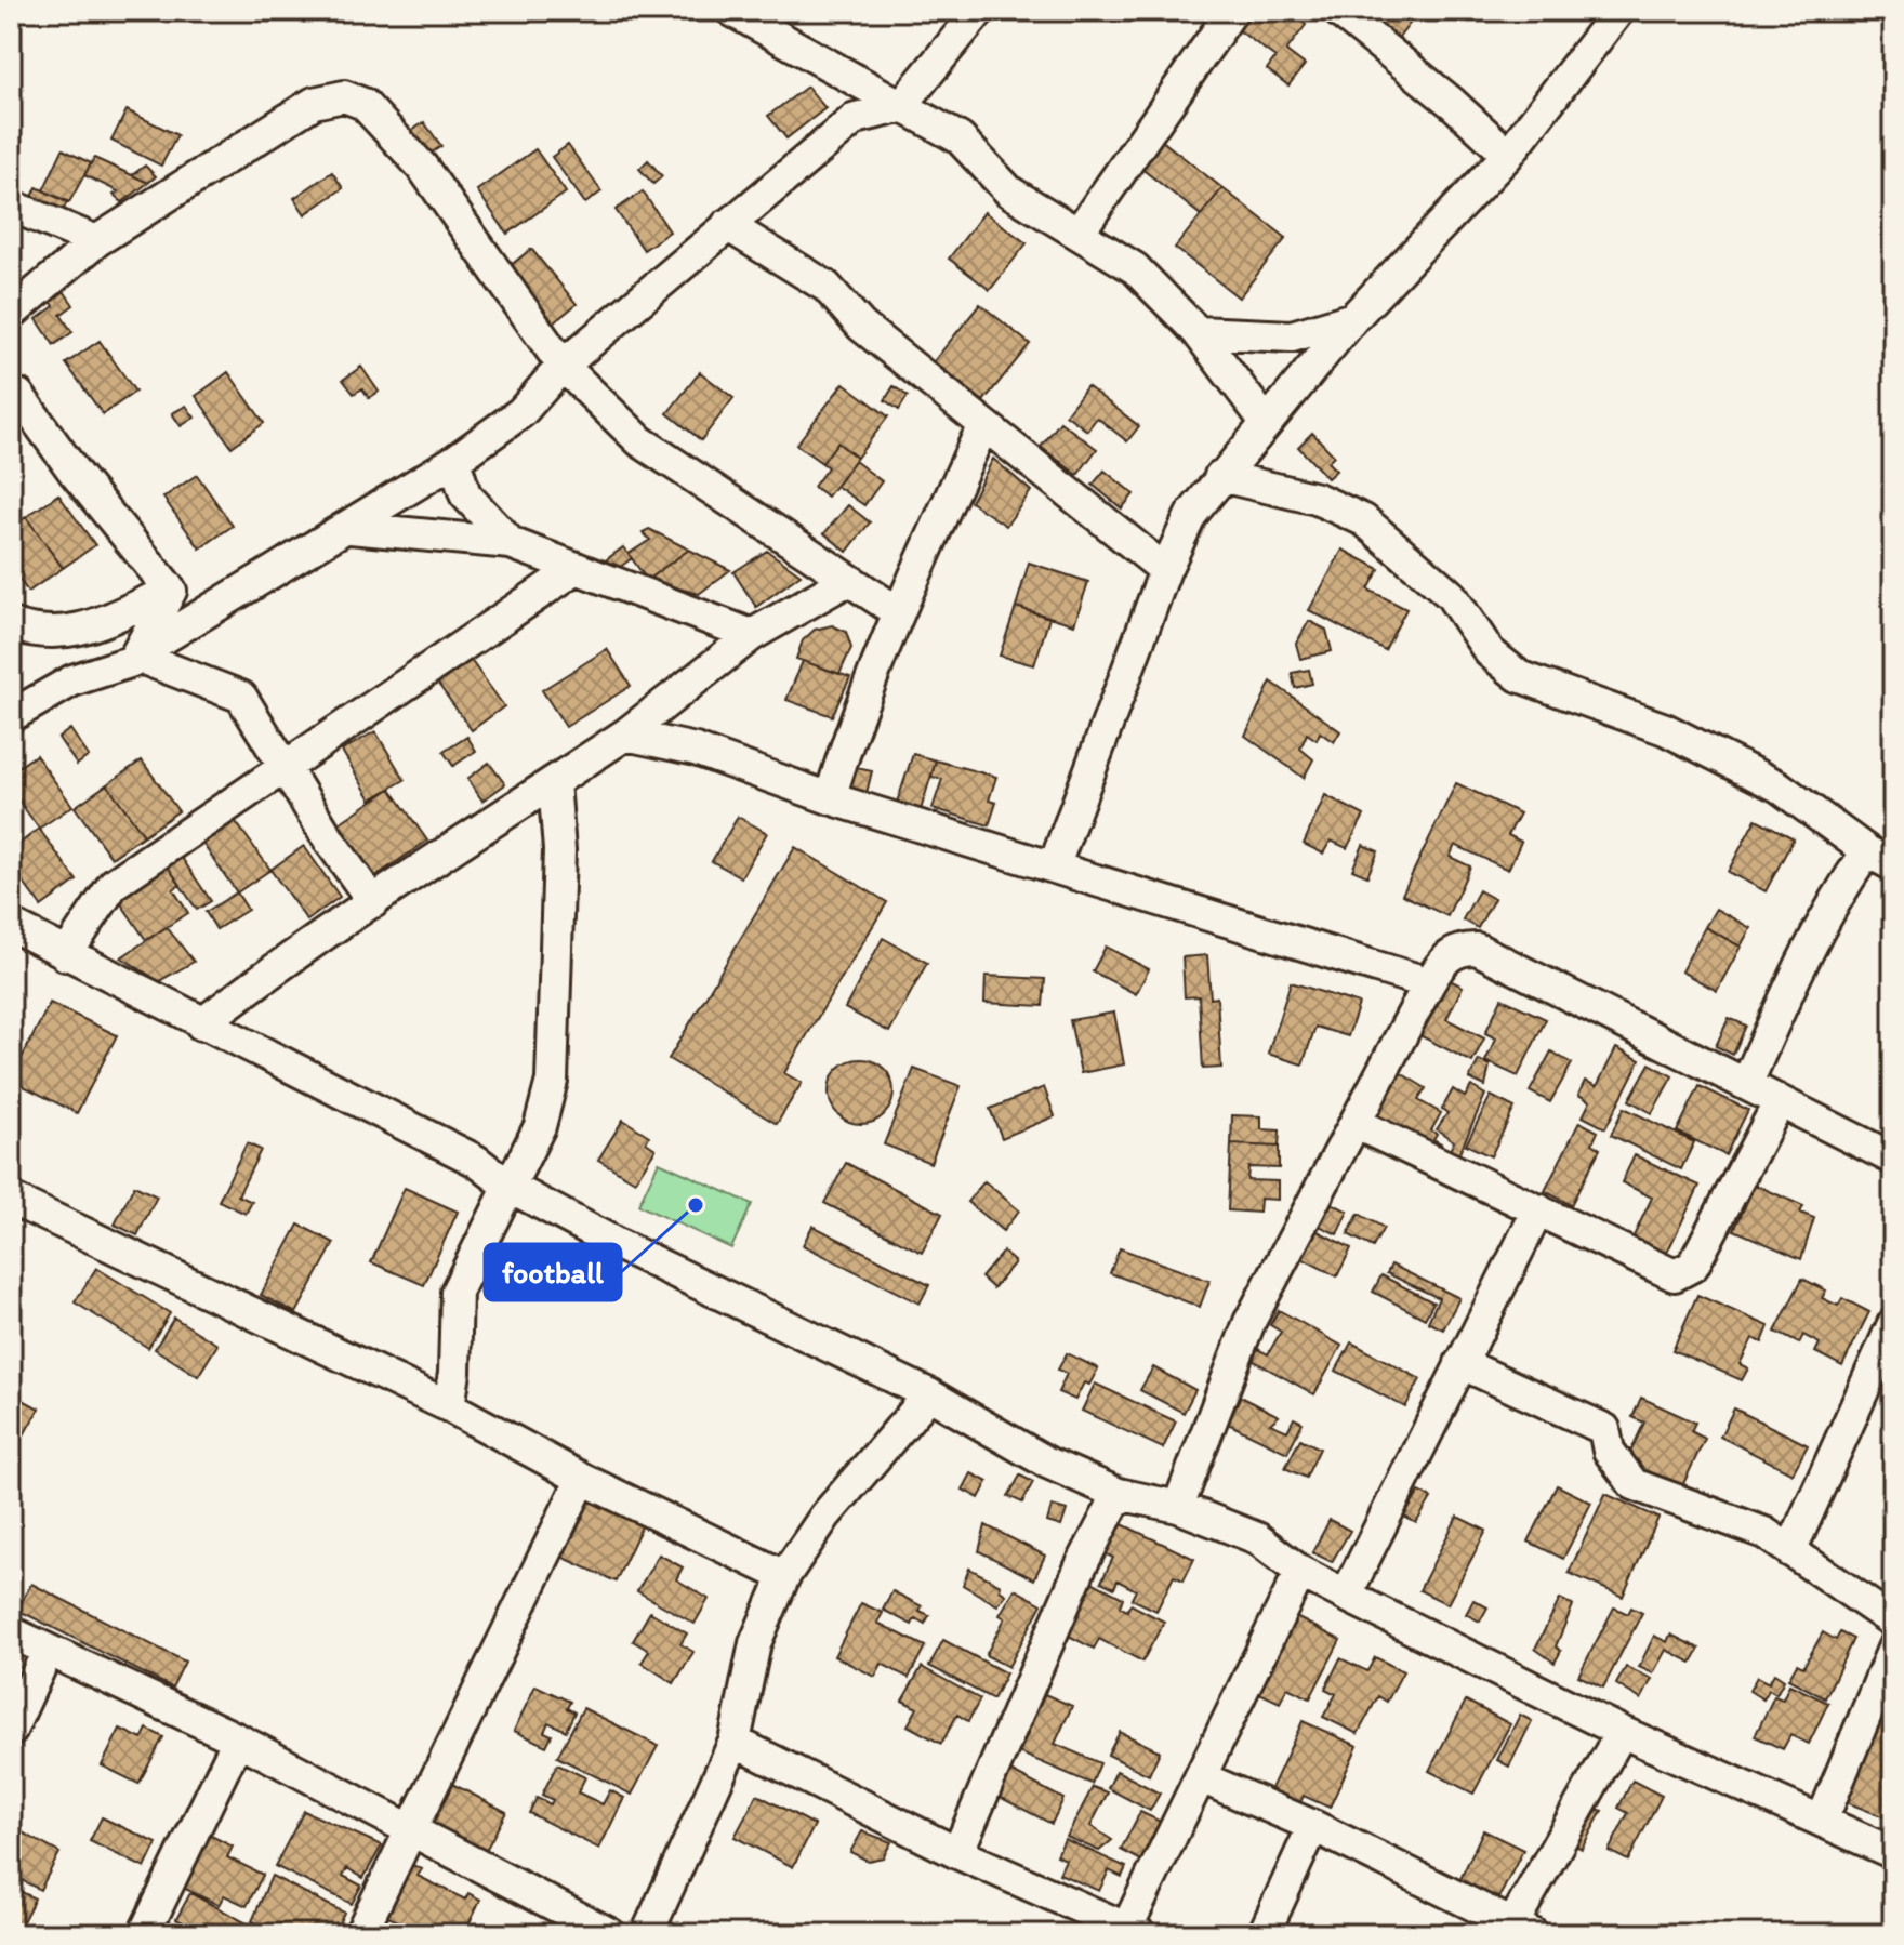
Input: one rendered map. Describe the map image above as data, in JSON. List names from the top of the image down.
{
  "places": ["football"]
}
